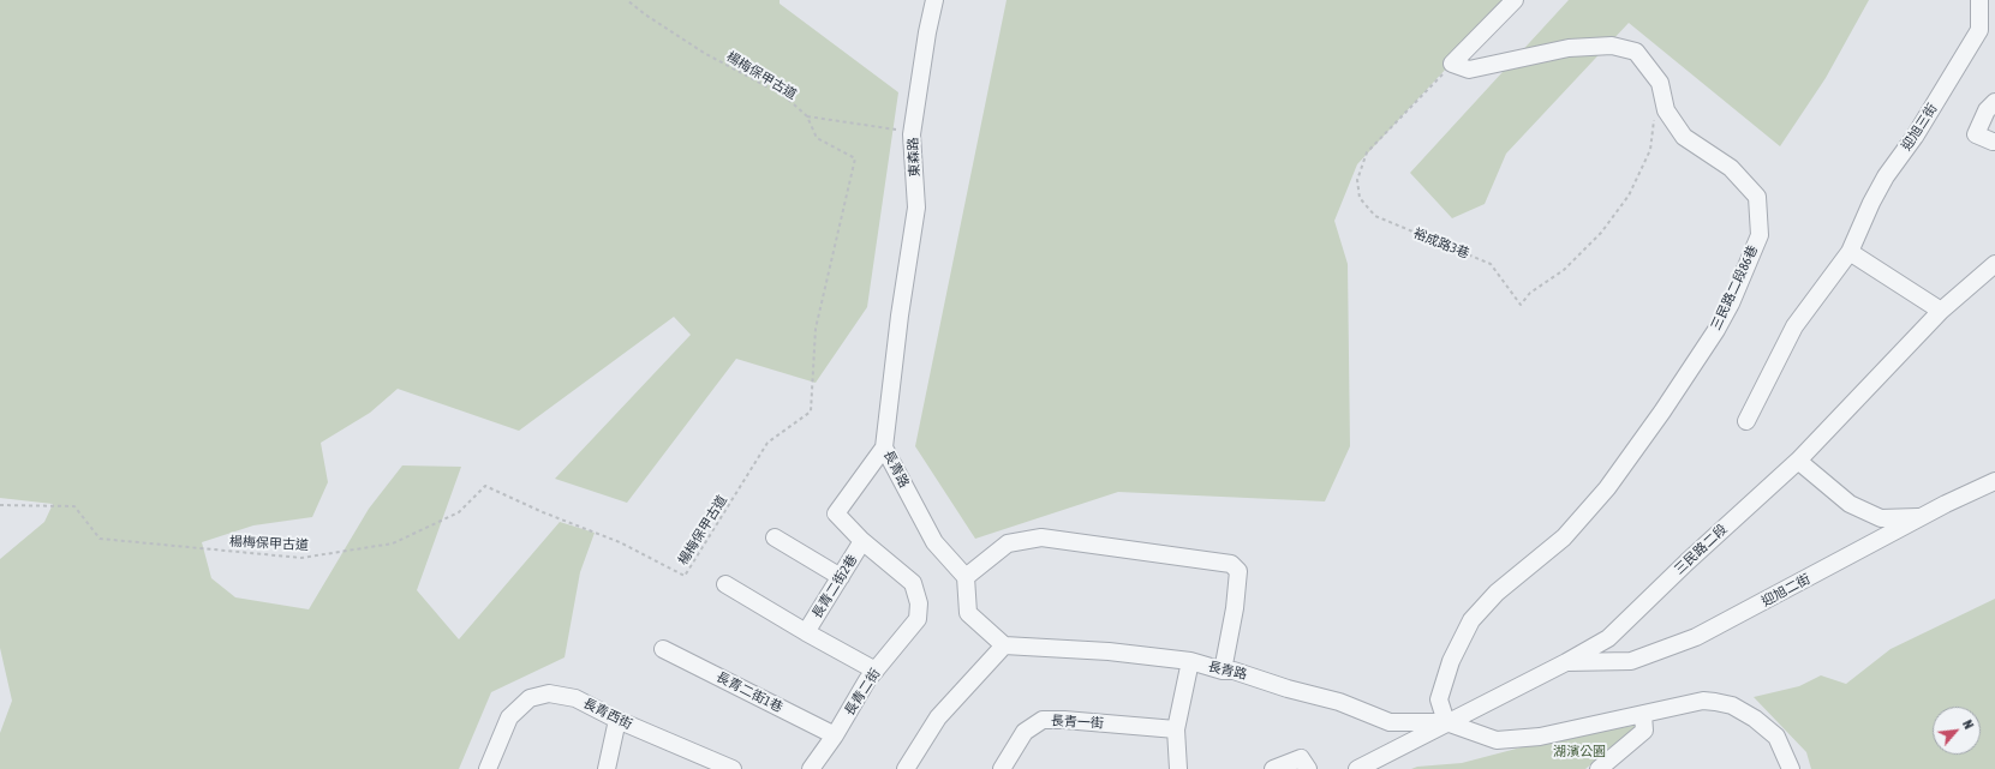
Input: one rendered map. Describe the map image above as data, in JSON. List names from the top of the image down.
{
  "streets": {
    "street": [
      "迎旭三街",
      "東森路",
      "三民路二段86巷",
      "長青路",
      "三民路二段",
      "長青二街2巷",
      "迎旭二街",
      "長青二街1巷",
      "長青二街",
      "長青西街",
      "長青一街"
    ],
    "path": ["楊梅保甲古道", "裕成路3巷"]
  },
  "crossings": [
    ["東森路", "長青路"],
    ["裕成路3巷", "三民路二段86巷"],
    ["三民路二段86巷", "長青路"],
    ["三民路二段86巷", "三民路二段"],
    ["長青路", "三民路二段"],
    ["三民路二段", "迎旭二街"],
    ["長青二街2巷", "長青二街"],
    ["長青二街1巷", "長青二街"]
  ],
  "parks": ["湖濱公園"],
  "north": "top right"
}
